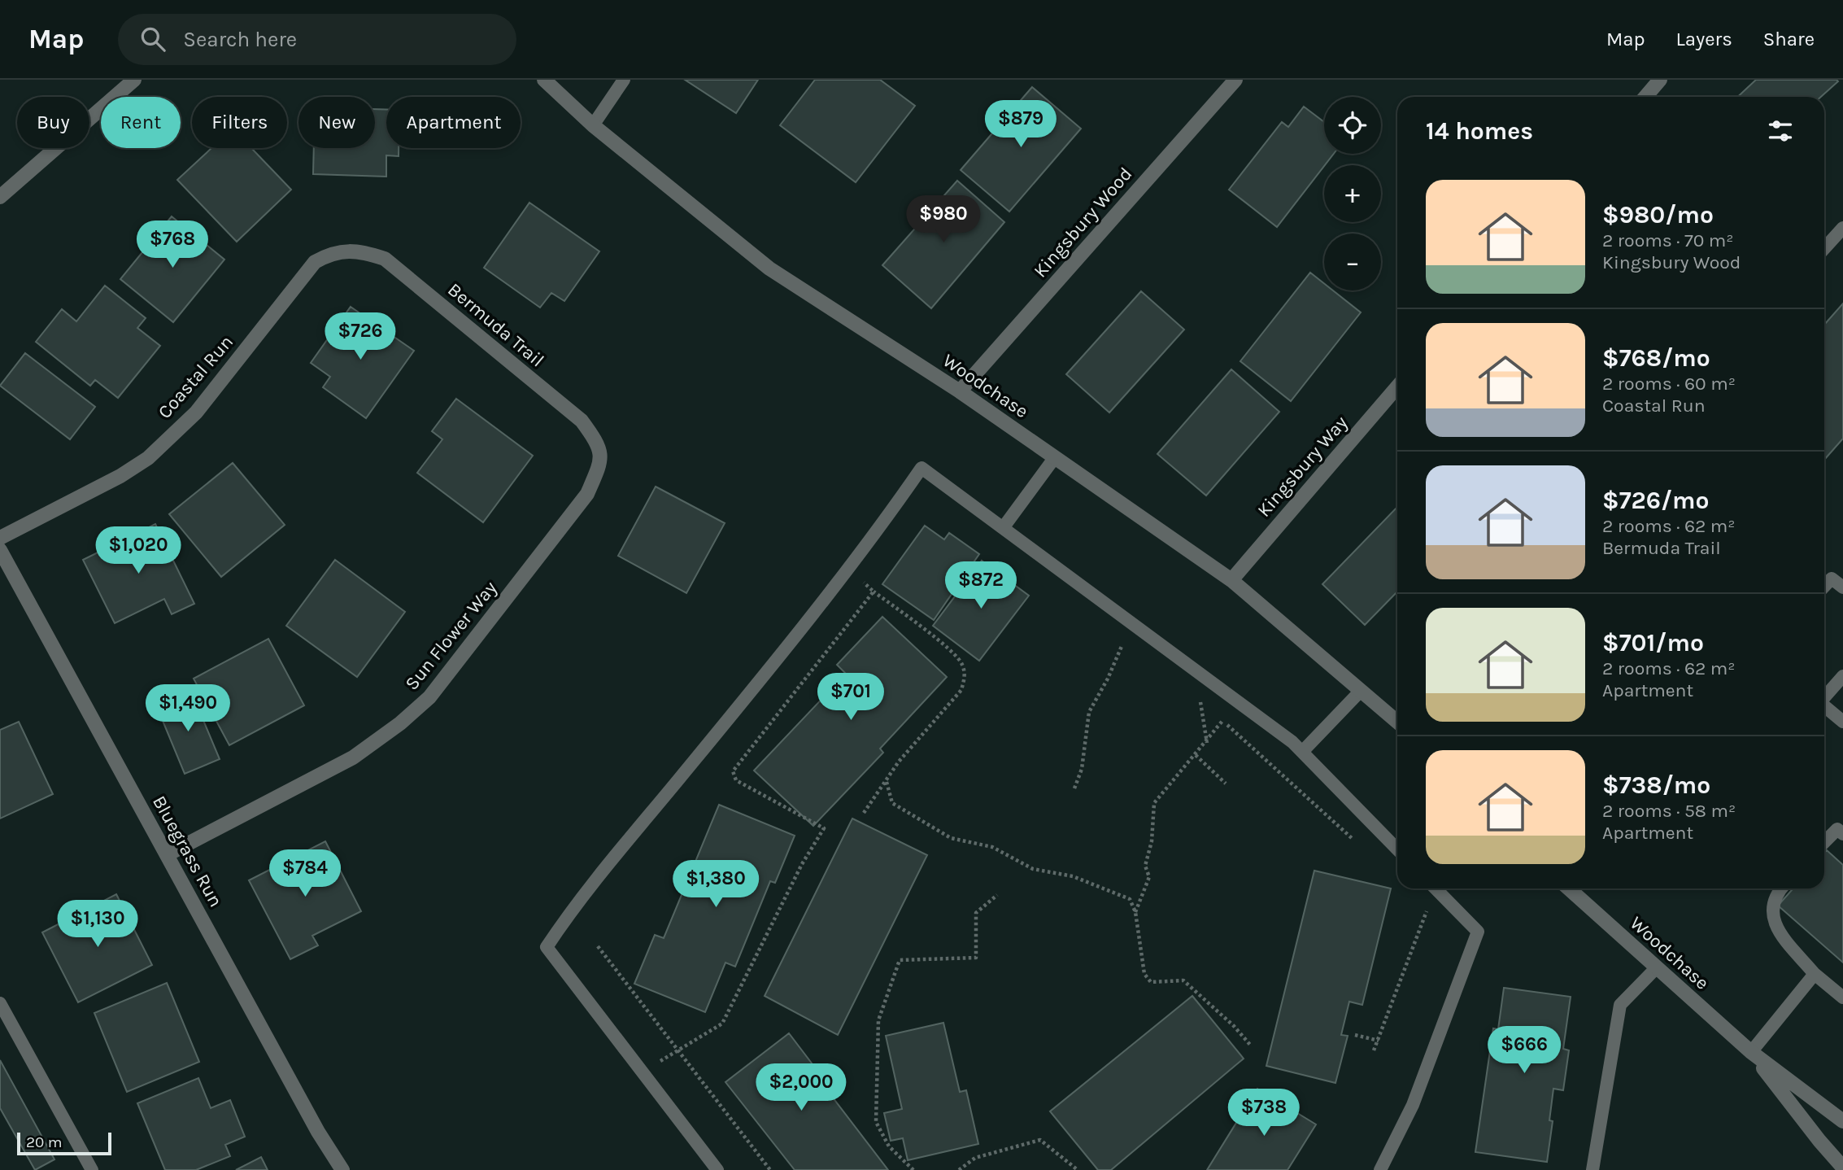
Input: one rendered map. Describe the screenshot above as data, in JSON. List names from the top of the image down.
{
  "streets": {
    "street": [
      "Kingsbury Wood",
      "Bermuda Trail",
      "Coastal Run",
      "Woodchase",
      "Kingsbury Way",
      "Sun Flower Way",
      "Bluegrass Run"
    ]
  },
  "crossings": [
    ["Kingsbury Wood", "Woodchase"],
    ["Bermuda Trail", "Coastal Run"],
    ["Bermuda Trail", "Sun Flower Way"],
    ["Woodchase", "Kingsbury Way"],
    ["Sun Flower Way", "Bluegrass Run"]
  ],
  "scale_bar": "20 m",
  "page": {
    "header": "Map",
    "search": "Search here",
    "nav": ["Map", "Layers", "Share"],
    "map_buttons": ["+", "−"],
    "chip": [
      "Buy",
      "Rent",
      "Filters",
      "New",
      "Apartment"
    ],
    "heading": "14 homes",
    "price": [
      "$879",
      "$980",
      "$768",
      "$726",
      "$1,020",
      "$872",
      "$701",
      "$1,490",
      "$784",
      "$1,380",
      "$1,130",
      "$666",
      "$2,000",
      "$738"
    ],
    "list": [
      {
        "name": "$980/mo",
        "note": "2 rooms · 70 m² · Kingsbury Wood"
      },
      {
        "name": "$768/mo",
        "note": "2 rooms · 60 m² · Coastal Run"
      },
      {
        "name": "$726/mo",
        "note": "2 rooms · 62 m² · Bermuda Trail"
      },
      {
        "name": "$701/mo",
        "note": "2 rooms · 62 m² · Apartment"
      },
      {
        "name": "$738/mo",
        "note": "2 rooms · 58 m² · Apartment"
      }
    ],
    "scale": "20 m"
  }
}
